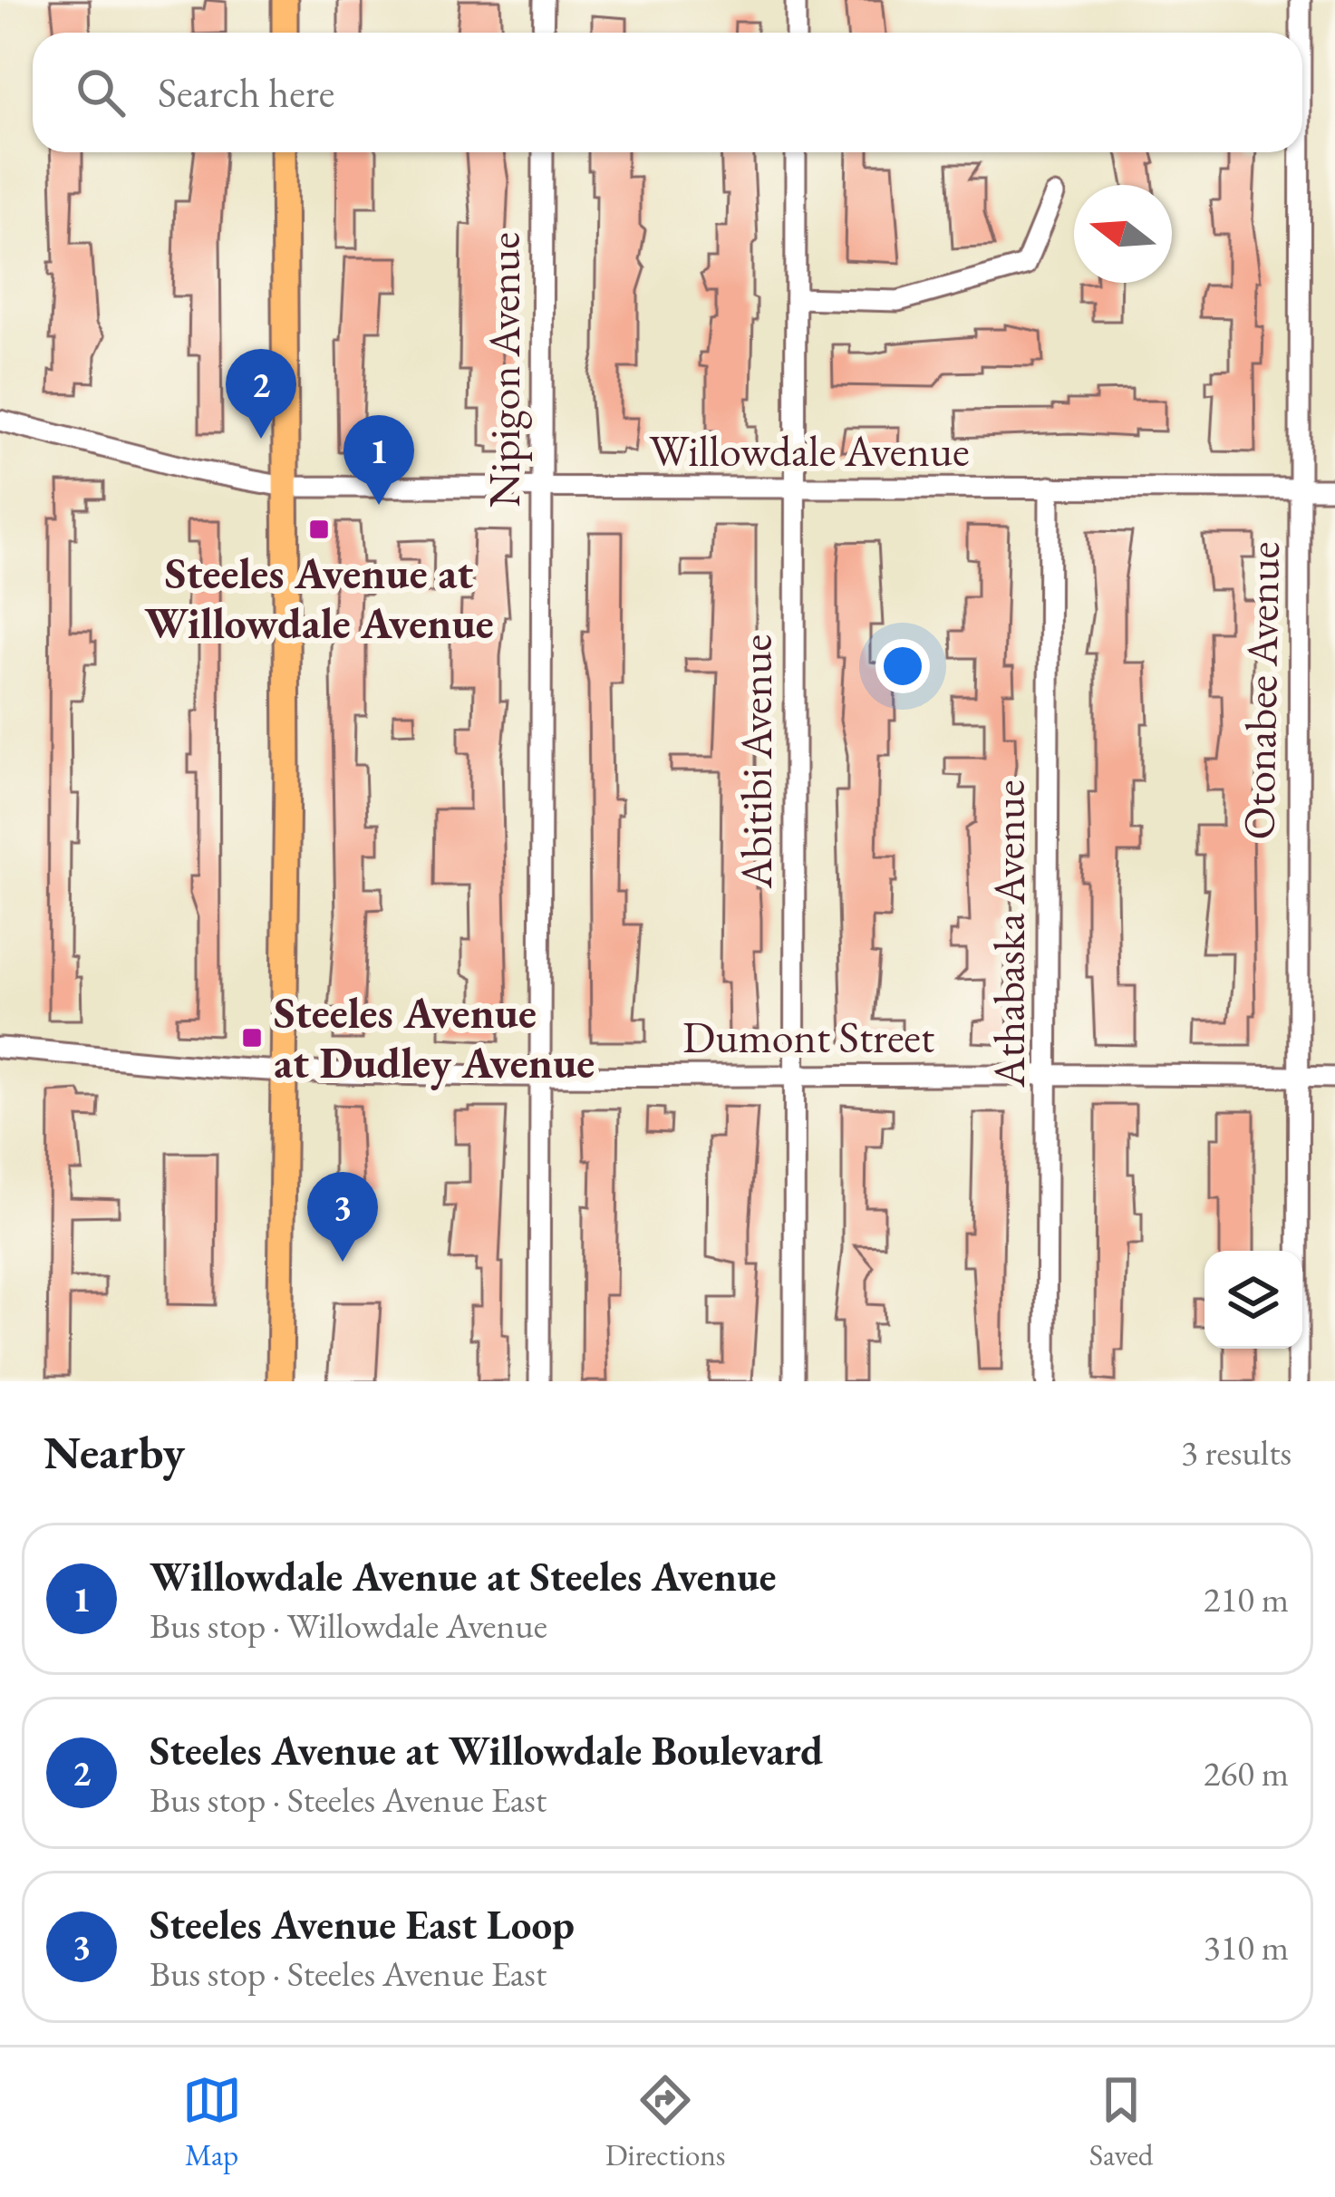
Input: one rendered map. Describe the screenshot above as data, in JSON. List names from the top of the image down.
{
  "streets": {
    "street": [
      "Nipigon Avenue",
      "Willowdale Avenue",
      "Otonabee Avenue",
      "Abitibi Avenue",
      "Athabaska Avenue",
      "Dumont Street"
    ]
  },
  "crossings": [
    ["Nipigon Avenue", "Willowdale Avenue"],
    ["Nipigon Avenue", "Dumont Street"],
    ["Willowdale Avenue", "Otonabee Avenue"],
    ["Willowdale Avenue", "Abitibi Avenue"],
    ["Willowdale Avenue", "Athabaska Avenue"],
    ["Otonabee Avenue", "Dumont Street"],
    ["Abitibi Avenue", "Dumont Street"],
    ["Athabaska Avenue", "Dumont Street"]
  ],
  "places": {
    "transit": ["Steeles Avenue at Willowdale Avenue", "Steeles Avenue at Dudley Avenue"]
  },
  "north": "left",
  "page": {
    "search": "Search here",
    "pins": ["2", "1", "3"],
    "heading": ["Nearby", "3 results"],
    "list": [
      {
        "mark": "1",
        "name": "Willowdale Avenue at Steeles Avenue",
        "note": "Bus stop · Willowdale Avenue",
        "value": "210 m"
      },
      {
        "mark": "2",
        "name": "Steeles Avenue at Willowdale Boulevard",
        "note": "Bus stop · Steeles Avenue East",
        "value": "260 m"
      },
      {
        "mark": "3",
        "name": "Steeles Avenue East Loop",
        "note": "Bus stop · Steeles Avenue East",
        "value": "310 m"
      }
    ],
    "nav": ["Map", "Directions", "Saved"]
  }
}
